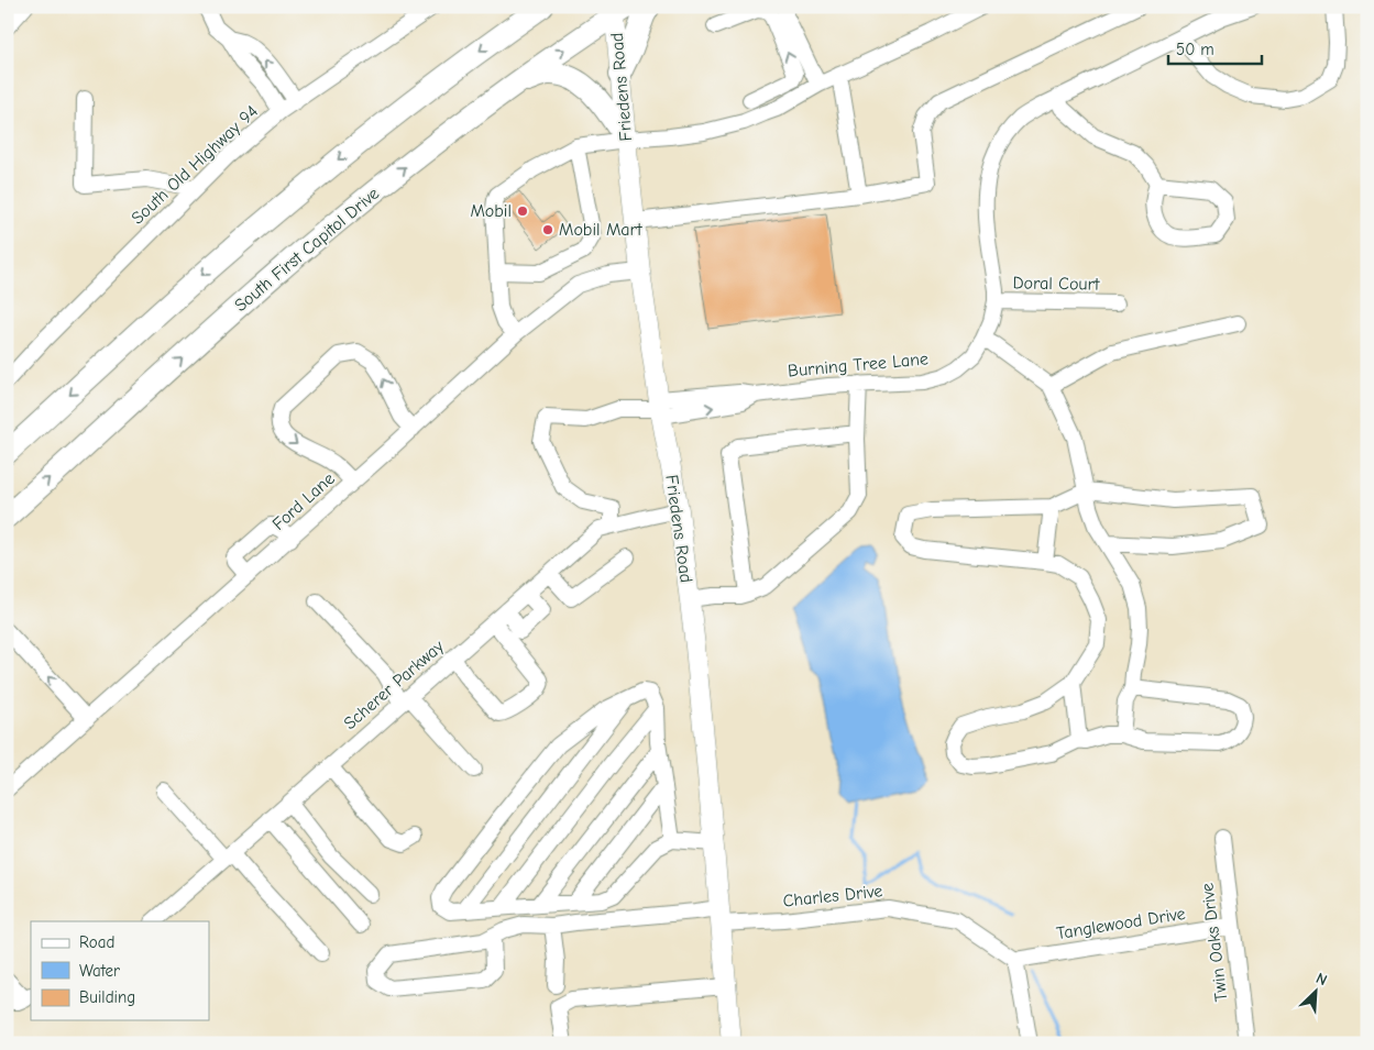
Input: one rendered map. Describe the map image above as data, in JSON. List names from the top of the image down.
{
  "streets": {
    "highway": ["South First Capitol Drive"],
    "main road": ["Friedens Road"],
    "street": [
      "South Old Highway 94",
      "Doral Court",
      "Burning Tree Lane",
      "Ford Lane",
      "Scherer Parkway",
      "Charles Drive",
      "Tanglewood Drive",
      "Twin Oaks Drive"
    ]
  },
  "crossings": [
    ["Friedens Road", "South First Capitol Drive"],
    ["Friedens Road", "Burning Tree Lane"],
    ["Friedens Road", "Ford Lane"],
    ["Friedens Road", "Scherer Parkway"],
    ["Friedens Road", "Charles Drive"],
    ["Doral Court", "Burning Tree Lane"],
    ["Burning Tree Lane", "Scherer Parkway"],
    ["Charles Drive", "Tanglewood Drive"],
    ["Tanglewood Drive", "Twin Oaks Drive"]
  ],
  "places": ["Mobil", "Mobil Mart"],
  "legend": ["Road", "Water", "Building"],
  "scale_bar": "50 m",
  "north": "top right"
}
